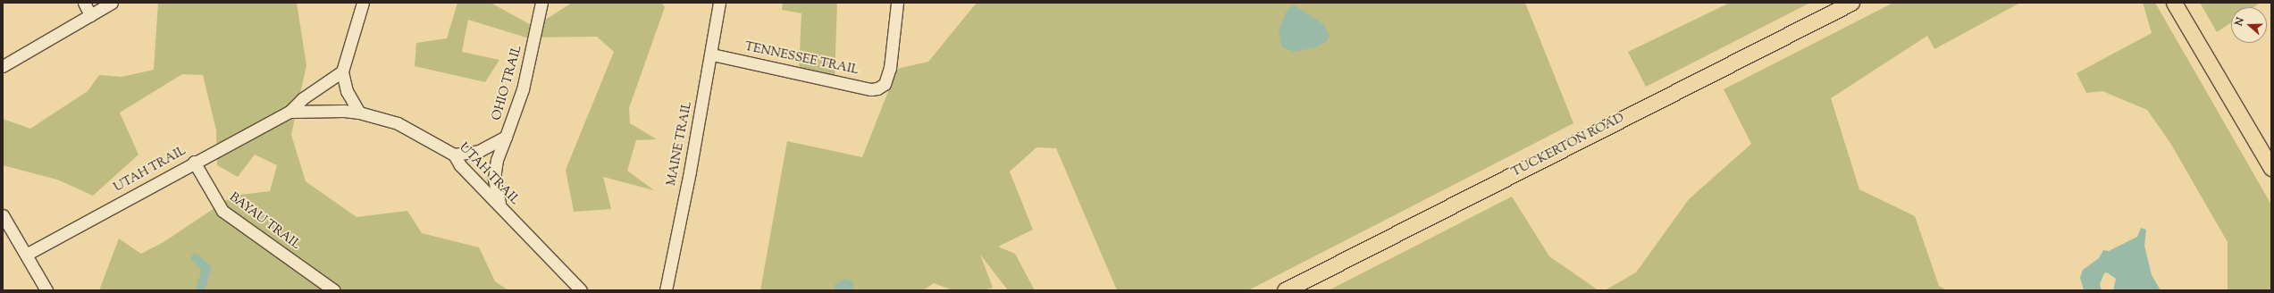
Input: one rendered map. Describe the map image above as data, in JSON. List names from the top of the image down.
{
  "streets": {
    "main road": ["TUCKERTON ROAD"],
    "street": [
      "TENNESSEE TRAIL",
      "OHIO TRAIL",
      "MAINE TRAIL",
      "UTAH TRAIL",
      "BAYAU TRAIL"
    ]
  },
  "crossings": [
    ["TENNESSEE TRAIL", "MAINE TRAIL"],
    ["OHIO TRAIL", "UTAH TRAIL"],
    ["UTAH TRAIL", "BAYAU TRAIL"]
  ],
  "north": "left"
}
